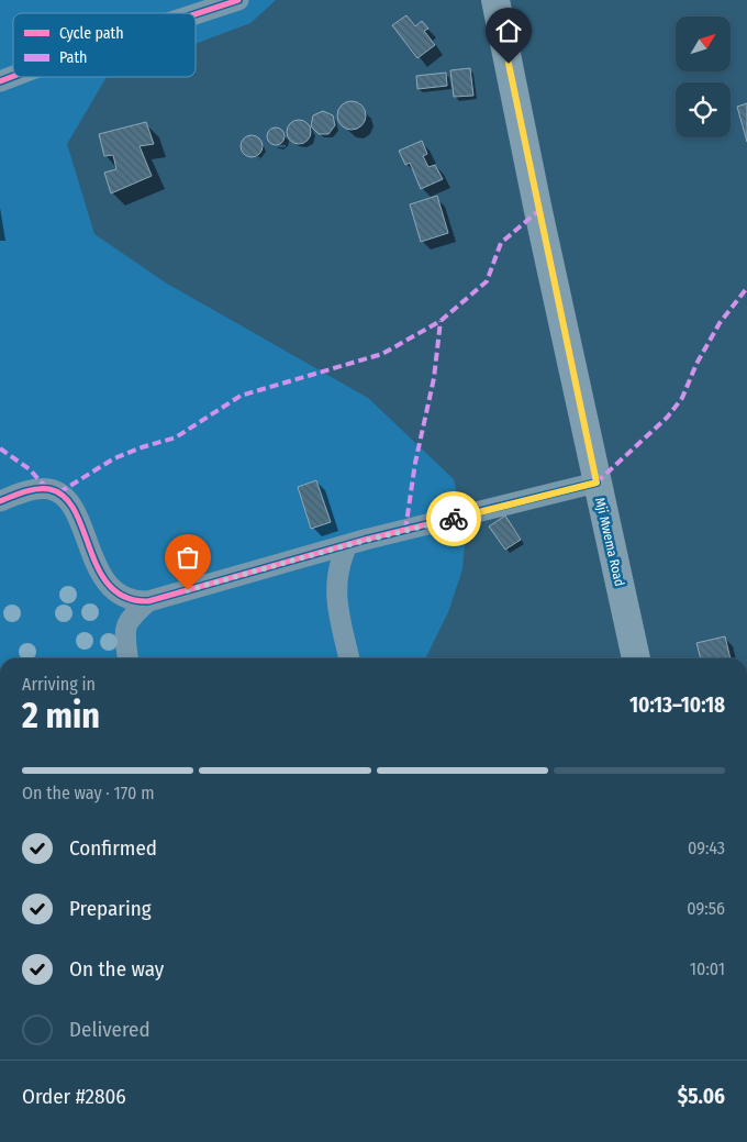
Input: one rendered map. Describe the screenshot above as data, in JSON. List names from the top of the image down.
{
  "streets": {
    "main road": ["Mji Mwema Road"]
  },
  "legend": ["Cycle path", "Path"],
  "north": "top right",
  "page": {
    "heading": ["2 min", "Arriving in", "10:13–10:18"],
    "panel": ["Order #2806", "$5.06"],
    "bar": "On the way · 170 m",
    "list": [
      ["Confirmed", "09:43"],
      ["Preparing", "09:56"],
      ["On the way", "10:01"],
      "Delivered"
    ]
  }
}
